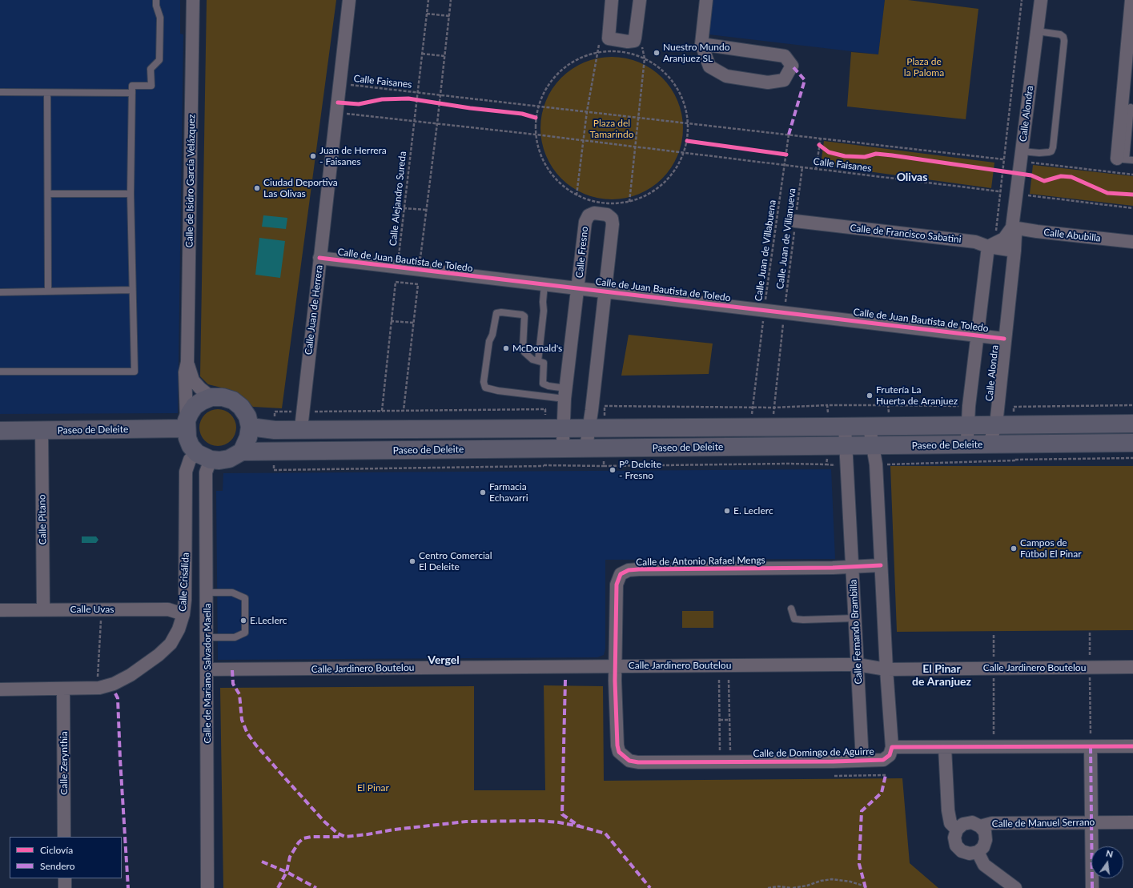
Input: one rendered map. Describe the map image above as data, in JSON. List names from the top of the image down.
{
  "streets": {
    "main road": ["Paseo de Deleite"],
    "street": [
      "Calle Alondra",
      "Calle de Isidro García Velázquez",
      "Calle de Francisco Sabatini",
      "Calle Abubilla",
      "Calle Fresno",
      "Calle de Juan Bautista de Toledo",
      "Calle Juan de Herrera",
      "Calle Pitano",
      "Calle de Antonio Rafael Mengs",
      "Calle Crisálida",
      "Calle Uvas",
      "Calle Fernando Brambilla",
      "Calle Jardinero Boutelou",
      "Calle de Mariano Salvador Maella",
      "Calle de Domingo de Aguirre",
      "Calle Zerynthia",
      "Calle de Manuel Serrano"
    ],
    "path": ["Calle Alejandro Sureda", "Calle Juan de Villanueva", "Calle Juan de Villabuena"],
    "cycle path": ["Calle Faisanes"]
  },
  "crossings": [
    ["Calle Faisanes", "Calle Alejandro Sureda"],
    ["Calle Faisanes", "Calle Juan de Villanueva"],
    ["Calle Faisanes", "Calle Juan de Villabuena"],
    ["Calle Alondra", "Calle de Francisco Sabatini"],
    ["Calle Alondra", "Calle Abubilla"],
    ["Calle Alondra", "Calle de Juan Bautista de Toledo"],
    ["Calle Alondra", "Paseo de Deleite"],
    ["Calle de Isidro García Velázquez", "Paseo de Deleite"],
    ["Calle de Isidro García Velázquez", "Calle Crisálida"],
    ["Calle de Isidro García Velázquez", "Calle de Mariano Salvador Maella"],
    ["Calle de Francisco Sabatini", "Calle Juan de Villanueva"],
    ["Calle Juan de Villanueva", "Calle de Juan Bautista de Toledo"],
    ["Calle Juan de Villabuena", "Calle de Juan Bautista de Toledo"],
    ["Calle Juan de Villabuena", "Paseo de Deleite"],
    ["Calle Fresno", "Calle de Juan Bautista de Toledo"],
    ["Calle Fresno", "Paseo de Deleite"],
    ["Calle de Juan Bautista de Toledo", "Calle Juan de Herrera"],
    ["Calle Juan de Herrera", "Paseo de Deleite"],
    ["Paseo de Deleite", "Calle Pitano"],
    ["Paseo de Deleite", "Calle Crisálida"],
    ["Paseo de Deleite", "Calle Fernando Brambilla"],
    ["Paseo de Deleite", "Calle de Mariano Salvador Maella"],
    ["Calle Pitano", "Calle Uvas"],
    ["Calle de Antonio Rafael Mengs", "Calle Fernando Brambilla"],
    ["Calle de Antonio Rafael Mengs", "Calle Jardinero Boutelou"],
    ["Calle de Antonio Rafael Mengs", "Calle de Domingo de Aguirre"],
    ["Calle Crisálida", "Calle Uvas"],
    ["Calle Crisálida", "Calle de Mariano Salvador Maella"],
    ["Calle Crisálida", "Calle Zerynthia"],
    ["Calle Fernando Brambilla", "Calle Jardinero Boutelou"],
    ["Calle Fernando Brambilla", "Calle de Domingo de Aguirre"],
    ["Calle Jardinero Boutelou", "Calle de Mariano Salvador Maella"]
  ],
  "districts": ["Olivas", "Vergel", "El Pinar de Aranjuez"],
  "parks": ["Plaza de la Paloma", "Plaza del Tamarindo", "El Pinar"],
  "places": [
    "Nuestro Mundo Aranjuez SL",
    "Juan de Herrera - Faisanes",
    "Ciudad Deportiva Las Olivas",
    "McDonald's",
    "Frutería La Huerta de Aranjuez",
    "Pº Deleite - Fresno",
    "Farmacia Echavarri",
    "E. Leclerc",
    "Campos de Fútbol El Pinar",
    "Centro Comercial El Deleite",
    "E.Leclerc"
  ],
  "legend": ["Ciclovía", "Sendero"],
  "north": "top"
}
